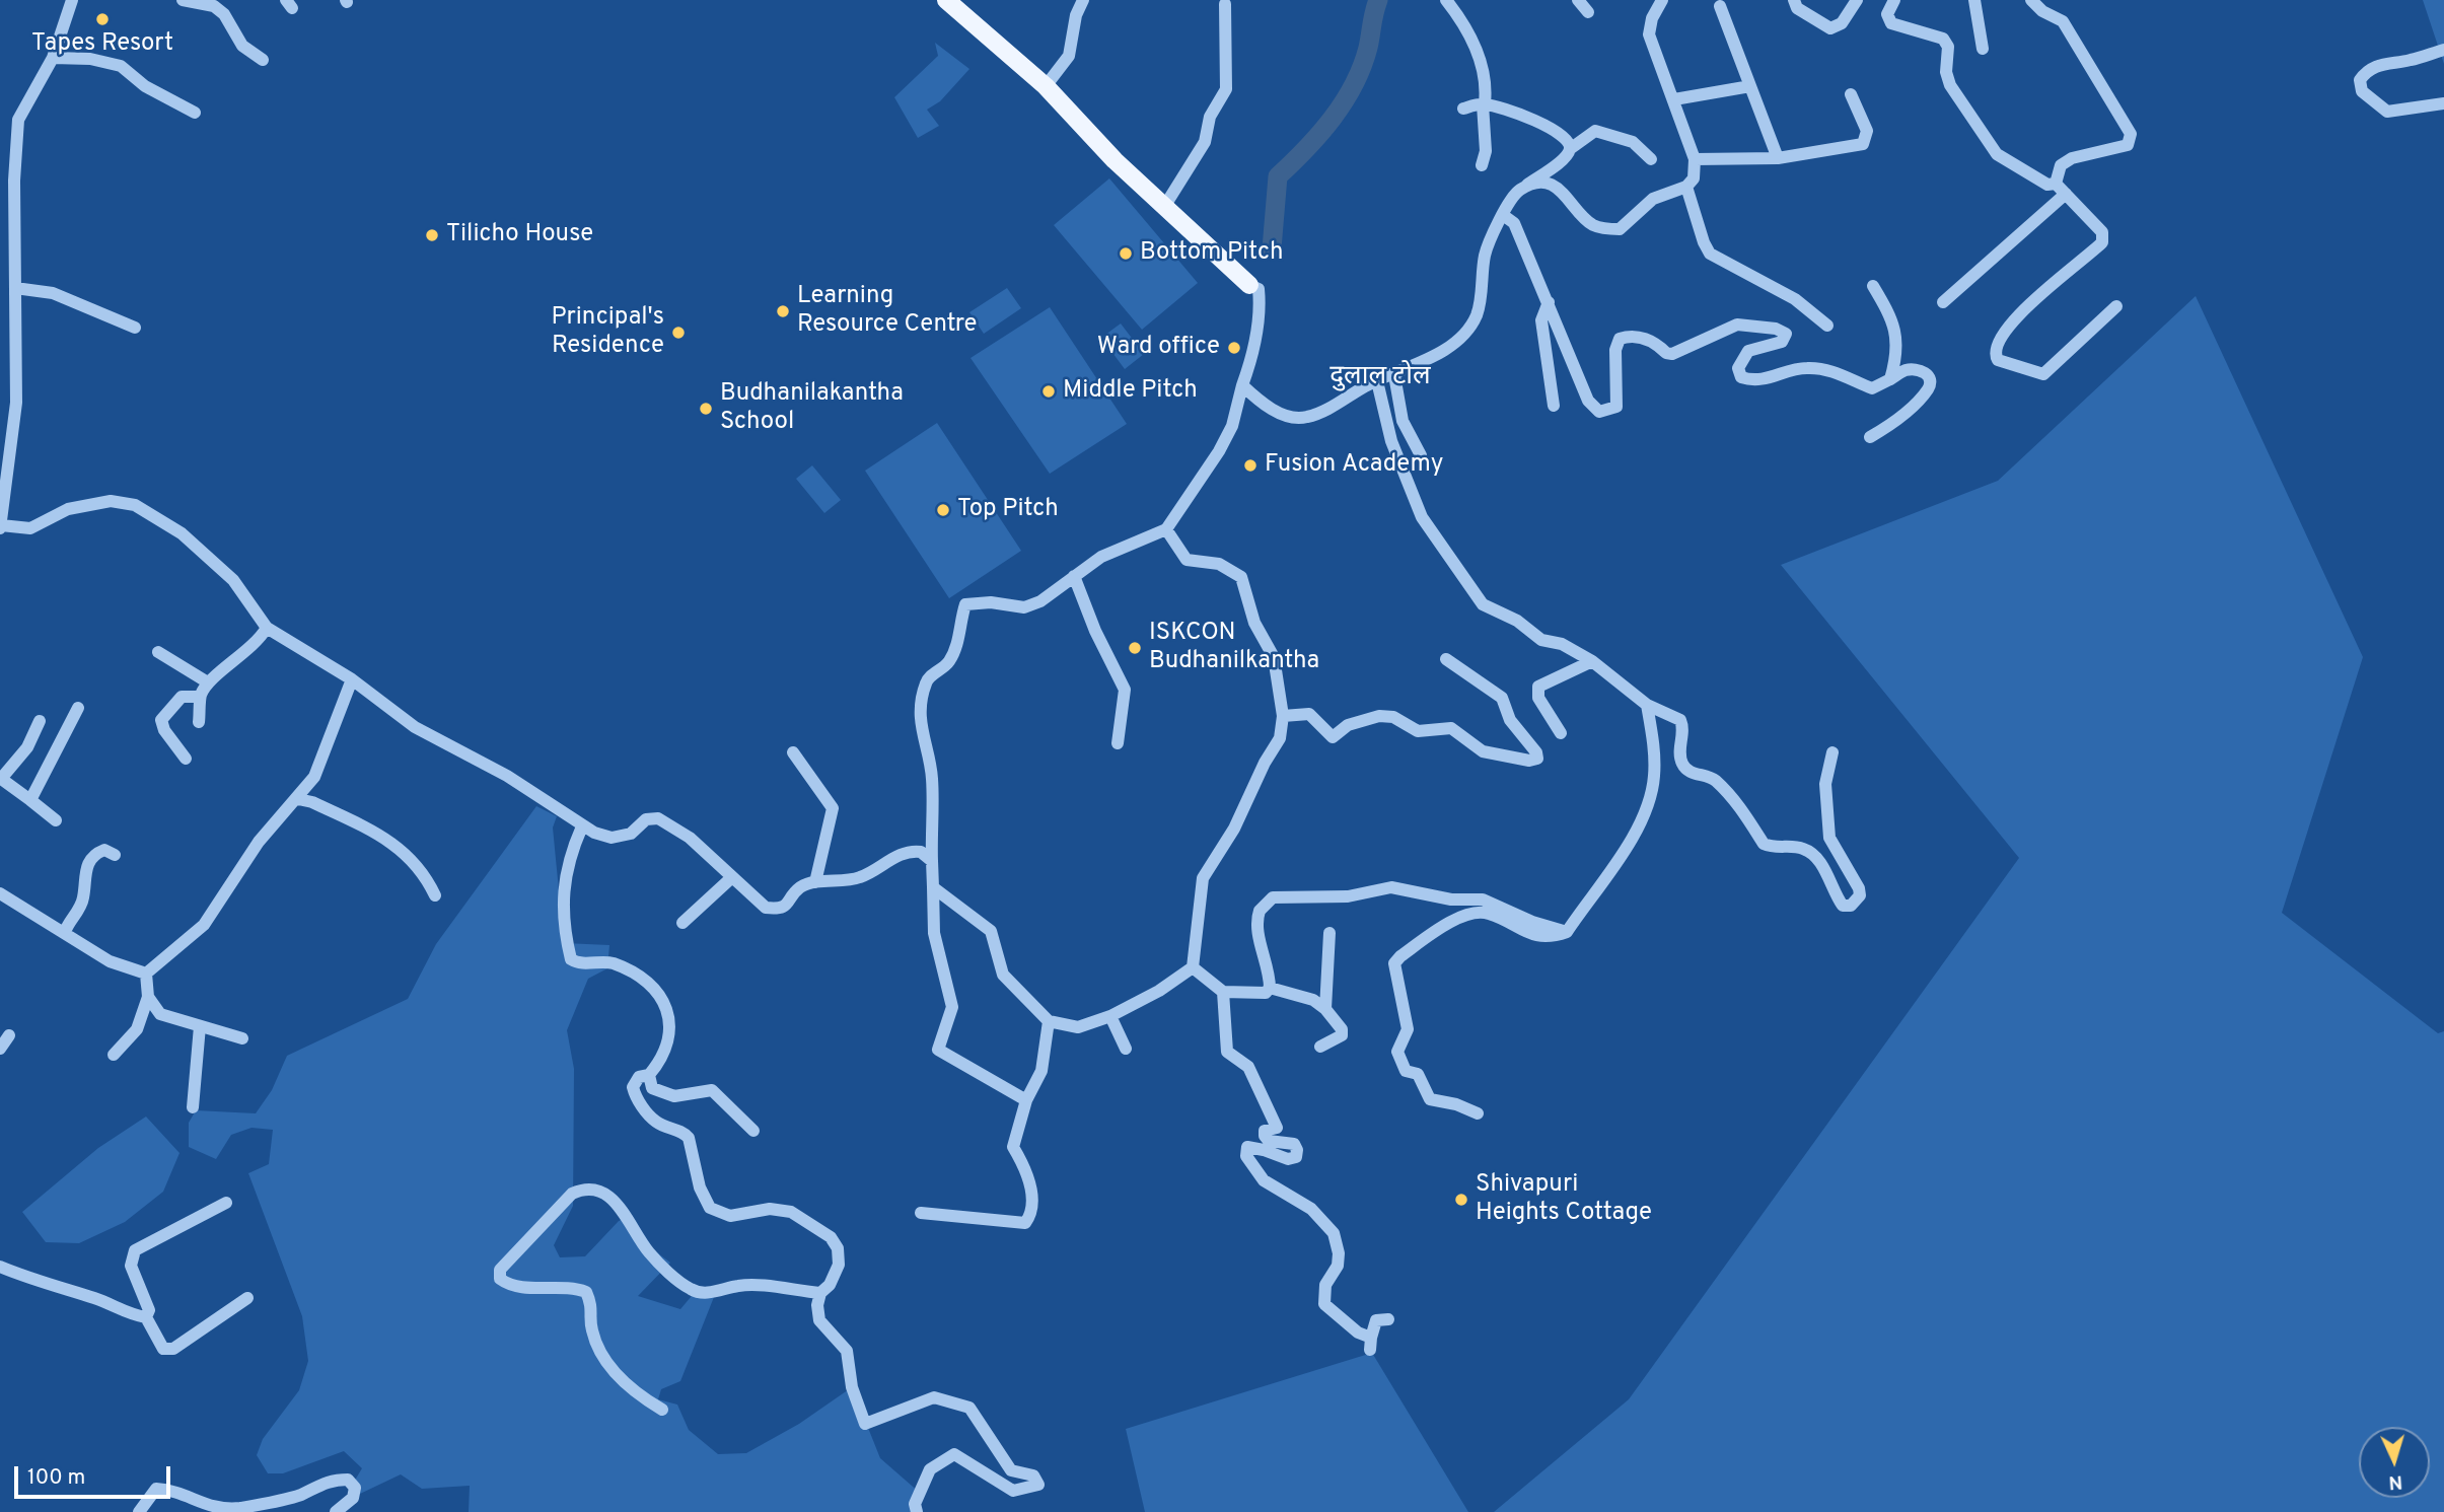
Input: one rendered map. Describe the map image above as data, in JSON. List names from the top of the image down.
{
  "districts": ["दुलाल टोल"],
  "places": [
    "Tapes Resort",
    "Tilicho House",
    "Bottom Pitch",
    "Learning Resource Centre",
    "Principal's Residence",
    "Ward office",
    "Middle Pitch",
    "Budhanilakantha School",
    "Fusion Academy",
    "Top Pitch",
    "ISKCON Budhanilkantha",
    "Shivapuri Heights Cottage"
  ],
  "scale_bar": "100 m",
  "north": "bottom"
}
